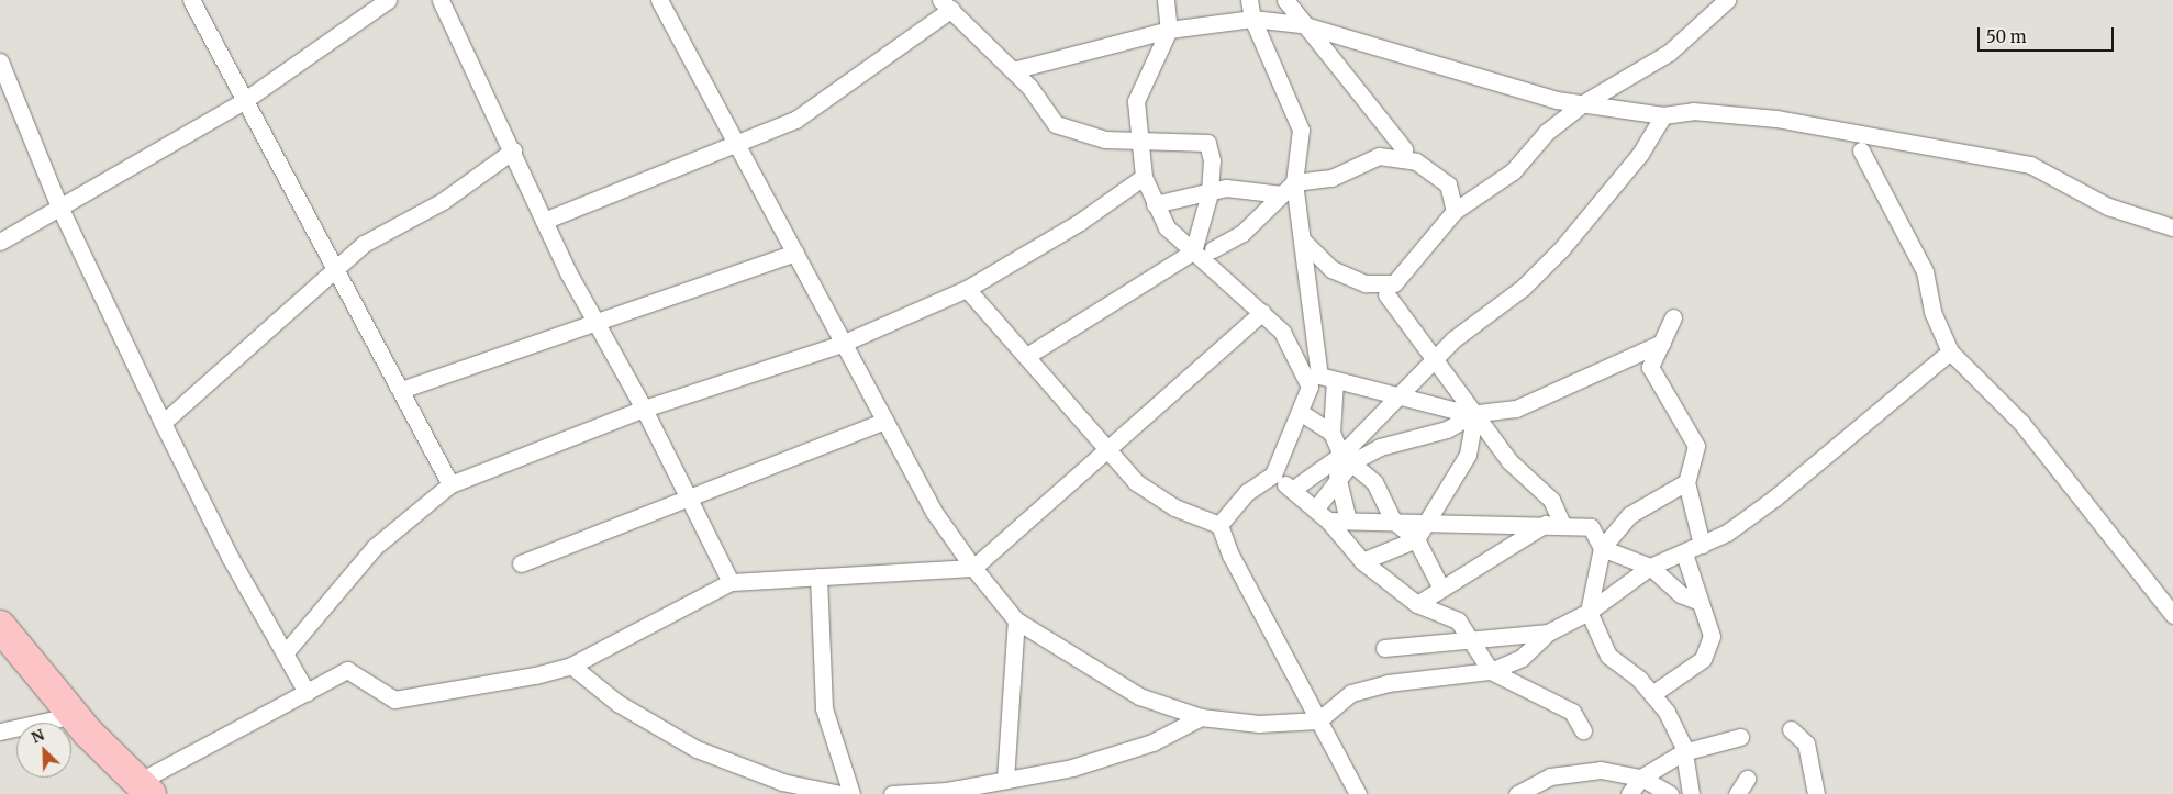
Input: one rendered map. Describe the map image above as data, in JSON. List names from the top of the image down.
{
  "scale_bar": "50 m",
  "north": "top left"
}
